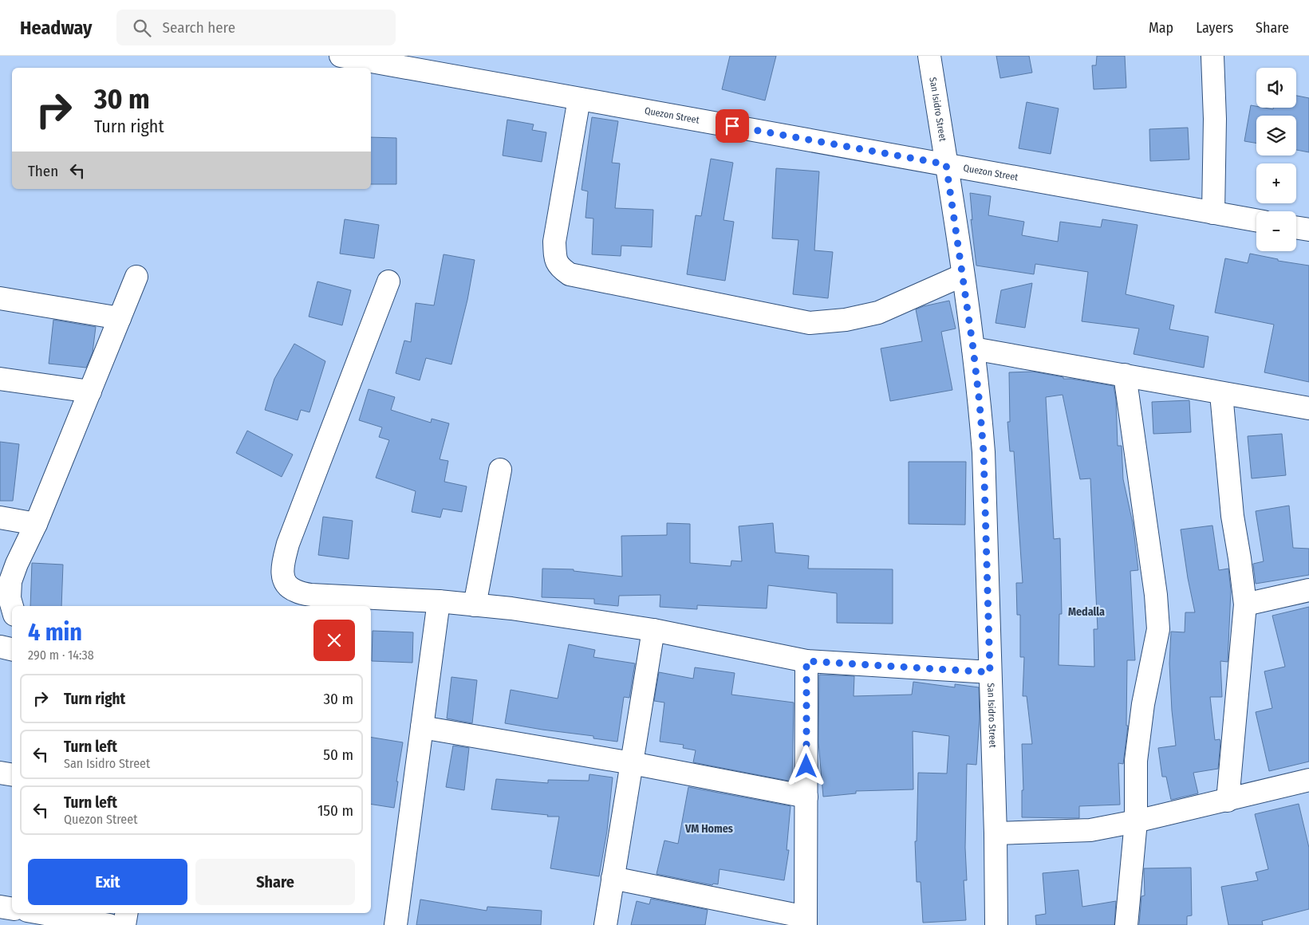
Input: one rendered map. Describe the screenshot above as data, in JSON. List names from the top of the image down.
{
  "streets": {
    "street": ["San Isidro Street", "Quezon Street"]
  },
  "crossings": [
    ["San Isidro Street", "Quezon Street"]
  ],
  "districts": ["Medalla", "VM Homes"],
  "page": {
    "header": "Headway",
    "search": "Search here",
    "nav": ["Map", "Layers", "Share"],
    "map_buttons": ["+", "−"],
    "turn": ["30 m", "Turn right"],
    "then": "Then",
    "heading": ["4 min", "290 m · 14:38"],
    "list": [
      {
        "name": "Turn right",
        "value": "30 m"
      },
      {
        "name": "Turn left",
        "note": "San Isidro Street",
        "value": "50 m"
      },
      {
        "name": "Turn left",
        "note": "Quezon Street",
        "value": "150 m"
      }
    ],
    "buttons": ["Exit", "Share"]
  }
}
